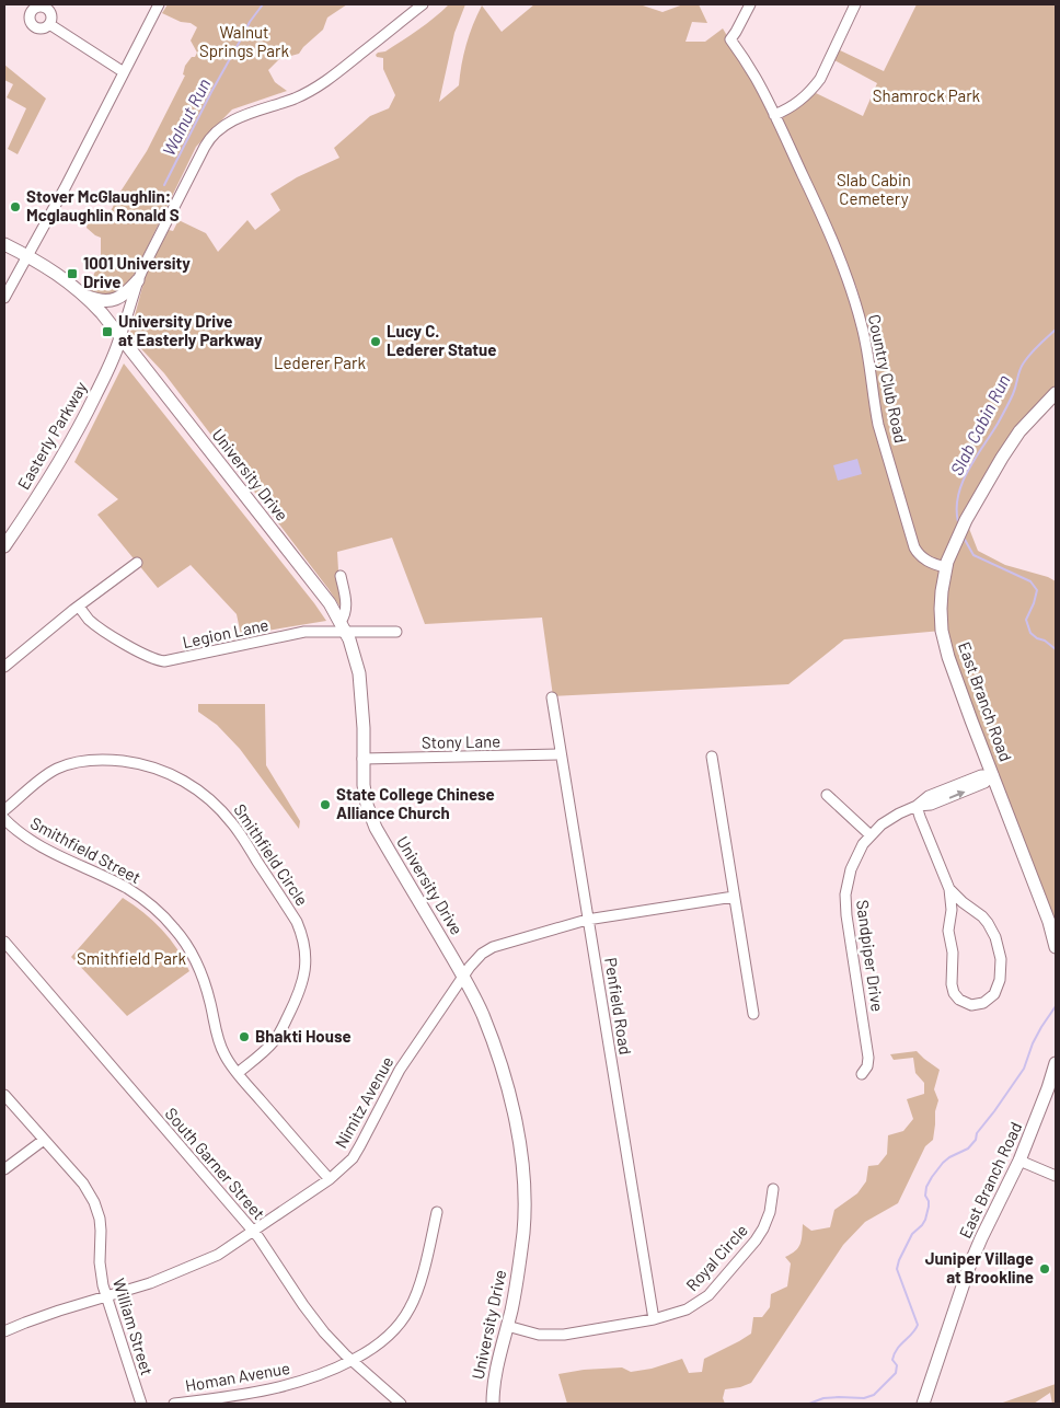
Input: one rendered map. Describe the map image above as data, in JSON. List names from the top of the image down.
{
  "streets": {
    "main road": ["Easterly Parkway", "University Drive", "East Branch Road"],
    "street": [
      "Country Club Road",
      "Legion Lane",
      "Stony Lane",
      "Smithfield Street",
      "Smithfield Circle",
      "Sandpiper Drive",
      "Penfield Road",
      "Nimitz Avenue",
      "South Garner Street",
      "Royal Circle",
      "William Street",
      "Homan Avenue"
    ]
  },
  "crossings": [
    ["Country Club Road", "East Branch Road"],
    ["Easterly Parkway", "University Drive"],
    ["University Drive", "Legion Lane"],
    ["University Drive", "Stony Lane"],
    ["University Drive", "Nimitz Avenue"],
    ["University Drive", "Royal Circle"],
    ["East Branch Road", "Sandpiper Drive"],
    ["Stony Lane", "Penfield Road"],
    ["Smithfield Street", "Smithfield Circle"],
    ["Smithfield Street", "Nimitz Avenue"],
    ["Penfield Road", "Nimitz Avenue"],
    ["Penfield Road", "Royal Circle"],
    ["Nimitz Avenue", "South Garner Street"],
    ["Nimitz Avenue", "William Street"],
    ["South Garner Street", "Homan Avenue"]
  ],
  "water": ["Walnut Run", "Slab Cabin Run"],
  "parks": [
    "Walnut Springs Park",
    "Shamrock Park",
    "Slab Cabin Cemetery",
    "Lederer Park",
    "Smithfield Park"
  ],
  "places": {
    "other": [
      "Stover McGlaughlin: Mcglaughlin Ronald S",
      "Lucy C. Lederer Statue",
      "State College Chinese Alliance Church",
      "Bhakti House",
      "Juniper Village at Brookline"
    ],
    "transit": ["1001 University Drive", "University Drive at Easterly Parkway"]
  }
}
